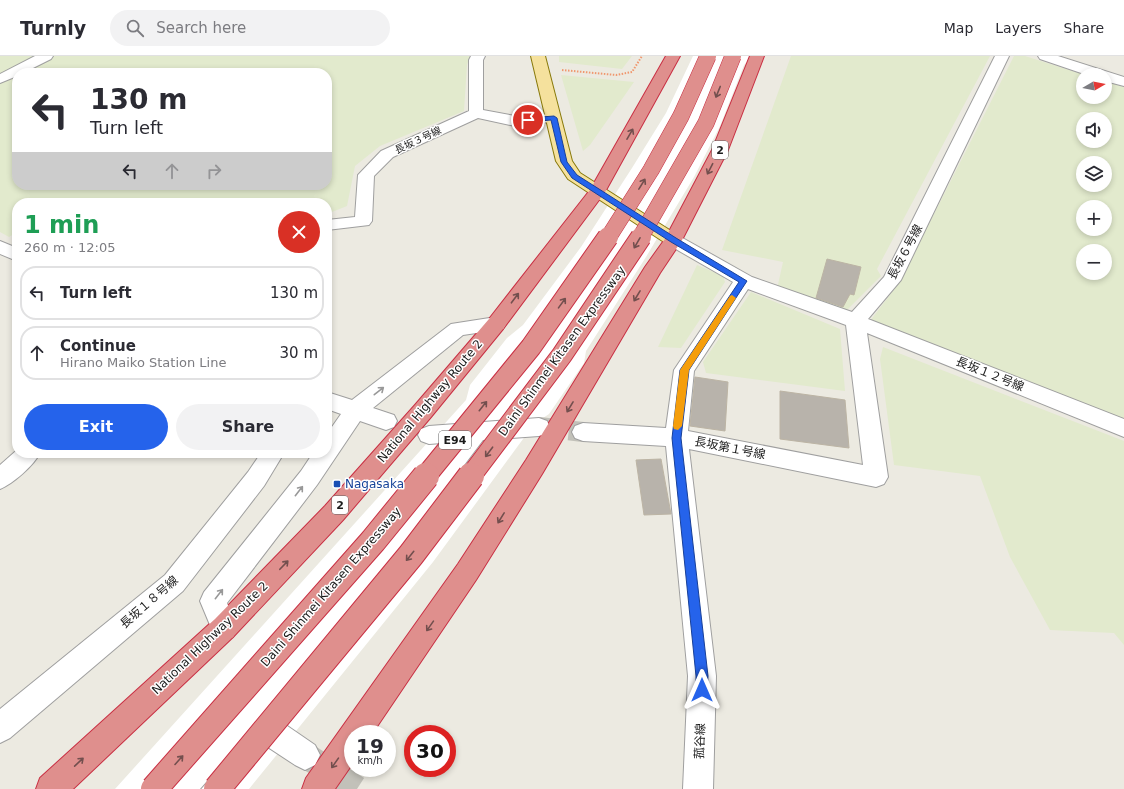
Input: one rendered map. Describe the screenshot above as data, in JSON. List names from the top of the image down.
{
  "streets": {
    "highway": [
      "2",
      "Daini Shinmei Kitasen Expressway",
      "National Highway Route 2",
      "E94"
    ],
    "street": [
      "長坂３号線",
      "長坂６号線",
      "長坂１２号線",
      "長坂第１号線",
      "長坂１８号線",
      "菰谷線"
    ]
  },
  "crossings": [
    ["2", "長坂１２号線"],
    ["長坂６号線", "長坂１２号線"],
    ["長坂６号線", "長坂第１号線"],
    ["長坂１２号線", "長坂第１号線"],
    ["長坂１２号線", "菰谷線"],
    ["長坂第１号線", "菰谷線"]
  ],
  "places": {
    "transit": ["Nagasaka"]
  },
  "north": "right",
  "page": {
    "header": "Turnly",
    "search": "Search here",
    "nav": ["Map", "Layers", "Share"],
    "map_buttons": ["+", "−"],
    "turn": ["130 m", "Turn left"],
    "heading": ["1 min", "260 m · 12:05"],
    "list": [
      {
        "name": "Turn left",
        "value": "130 m"
      },
      {
        "name": "Continue",
        "note": "Hirano Maiko Station Line",
        "value": "30 m"
      }
    ],
    "buttons": ["Exit", "Share"],
    "speed": "19 km/h",
    "limit": "30"
  }
}
